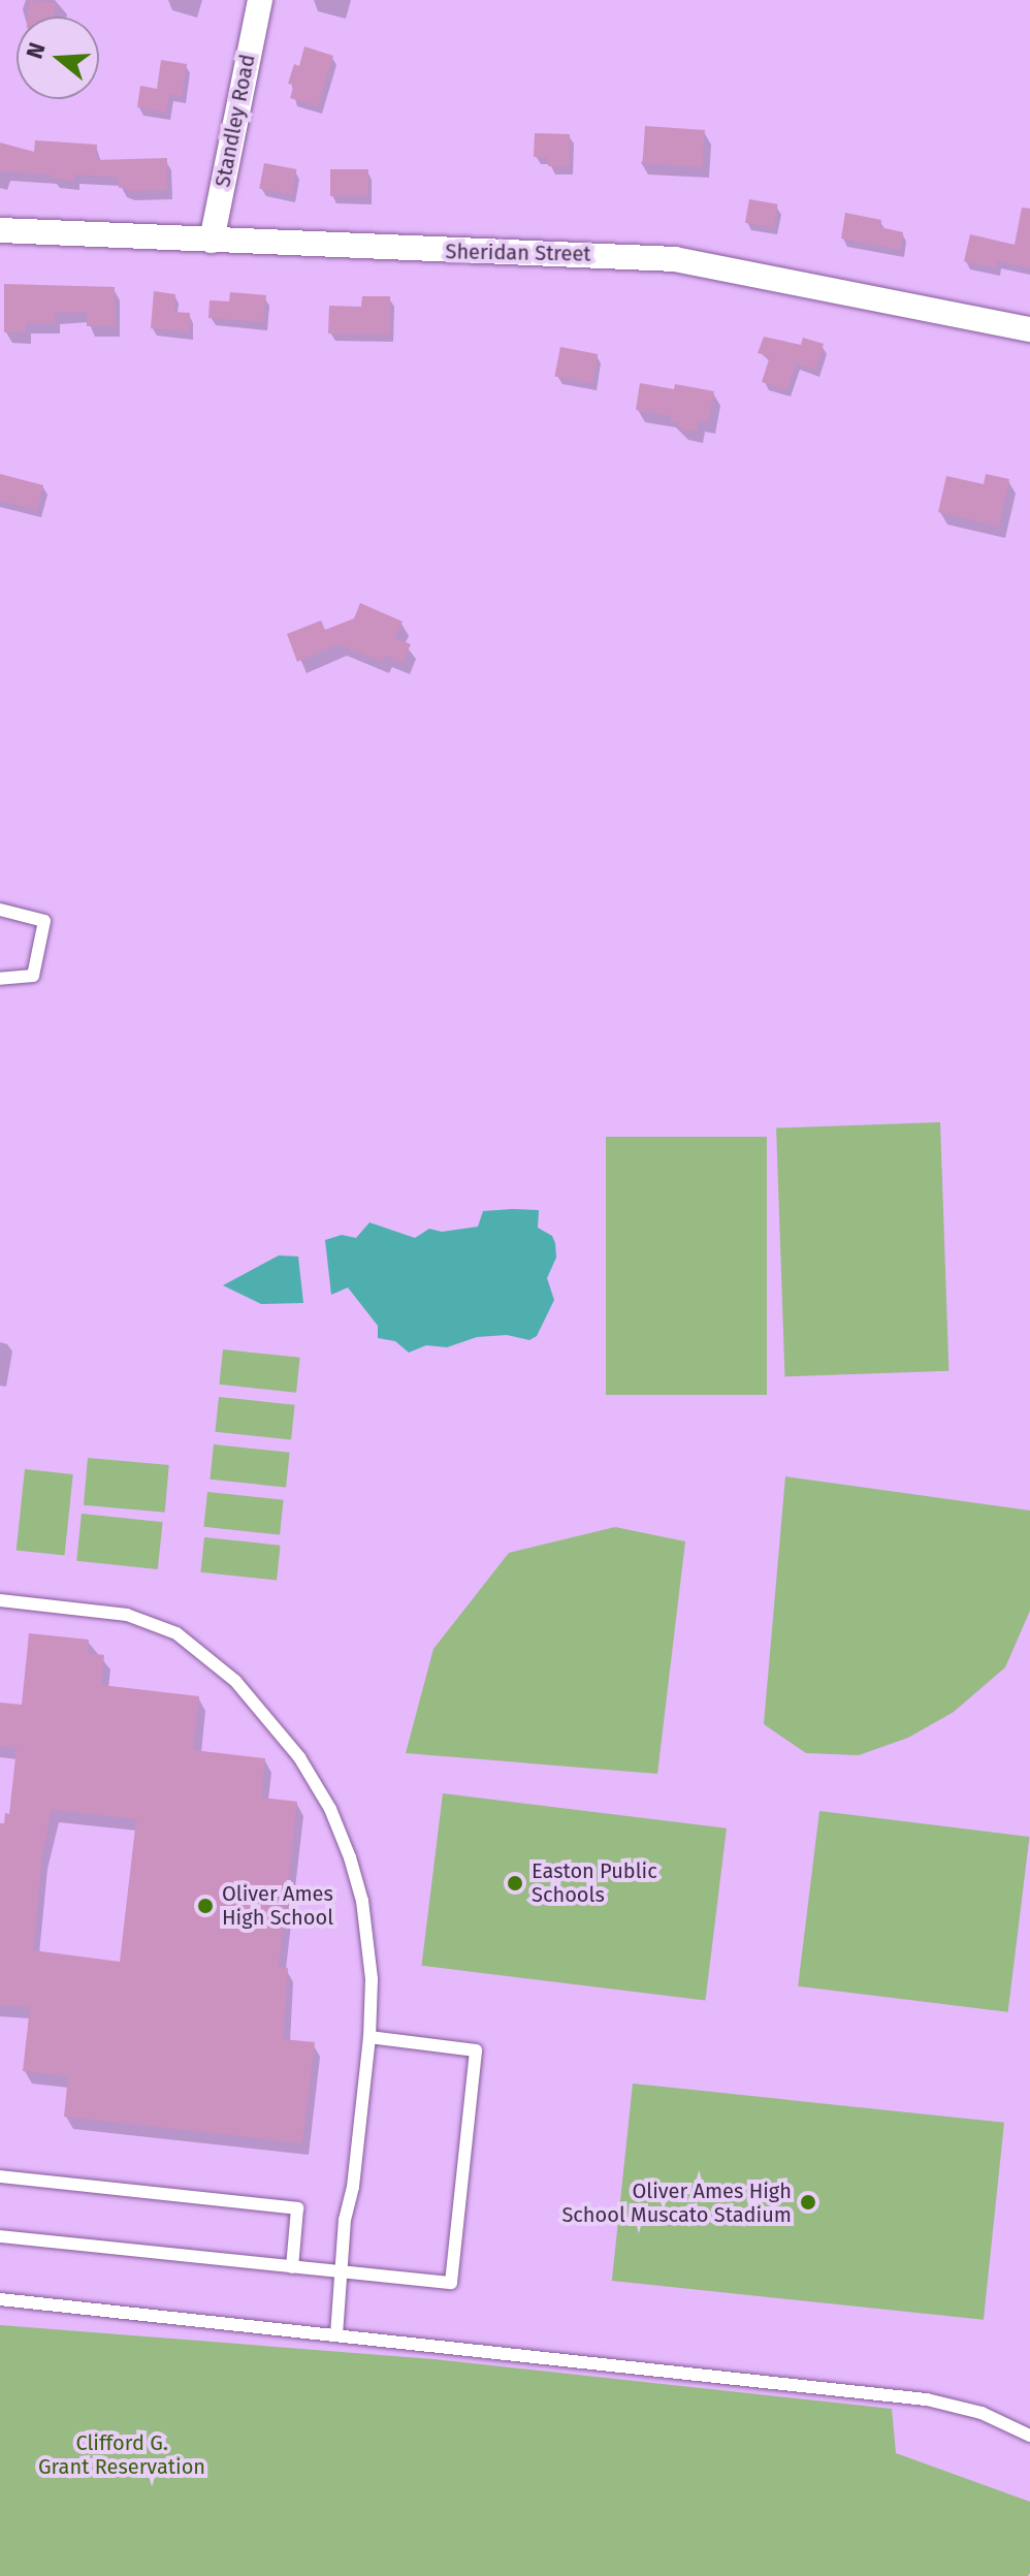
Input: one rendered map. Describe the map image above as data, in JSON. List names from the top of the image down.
{
  "streets": {
    "street": ["Standley Road", "Sheridan Street"]
  },
  "crossings": [
    ["Standley Road", "Sheridan Street"]
  ],
  "parks": ["Clifford G. Grant Reservation"],
  "places": ["Easton Public Schools", "Oliver Ames High School", "Oliver Ames High School Muscato Stadium"],
  "north": "left"
}
